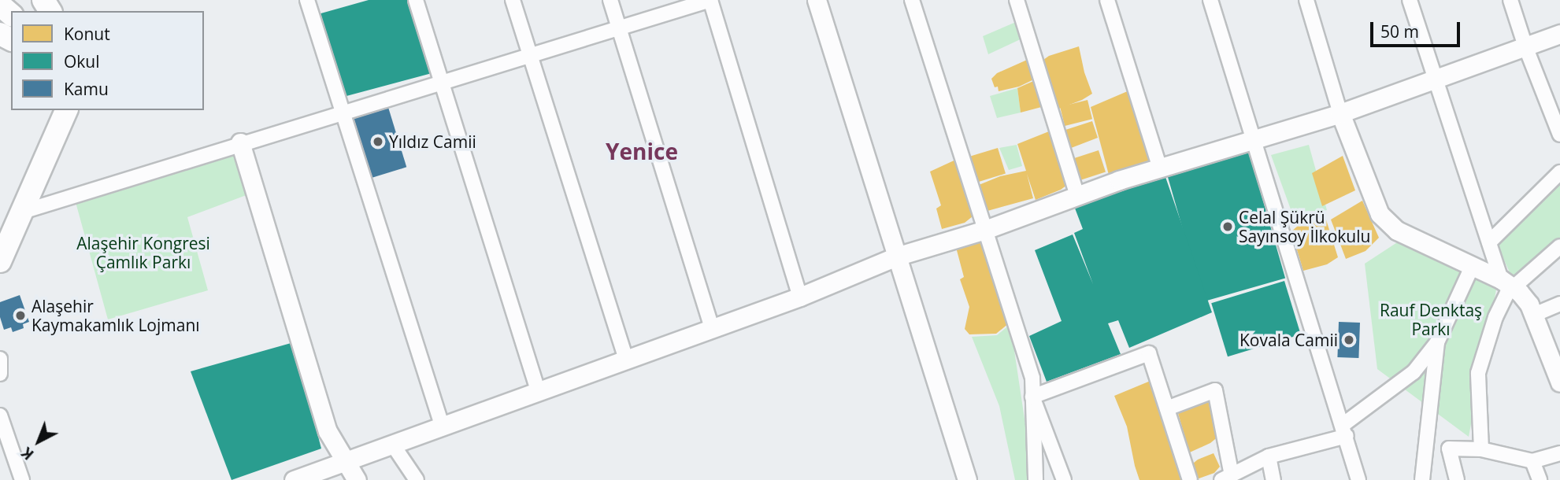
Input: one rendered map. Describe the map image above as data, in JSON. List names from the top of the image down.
{
  "districts": ["Yenice"],
  "parks": ["Alaşehir Kongresi Çamlık Parkı", "Rauf Denktaş Parkı"],
  "places": [
    "Yıldız Camii",
    "Celal Şükrü Sayınsoy İlkokulu",
    "Alaşehir Kaymakamlık Lojmanı",
    "Kovala Camii"
  ],
  "legend": ["Konut", "Okul", "Kamu"],
  "scale_bar": "50 m",
  "north": "bottom left"
}
